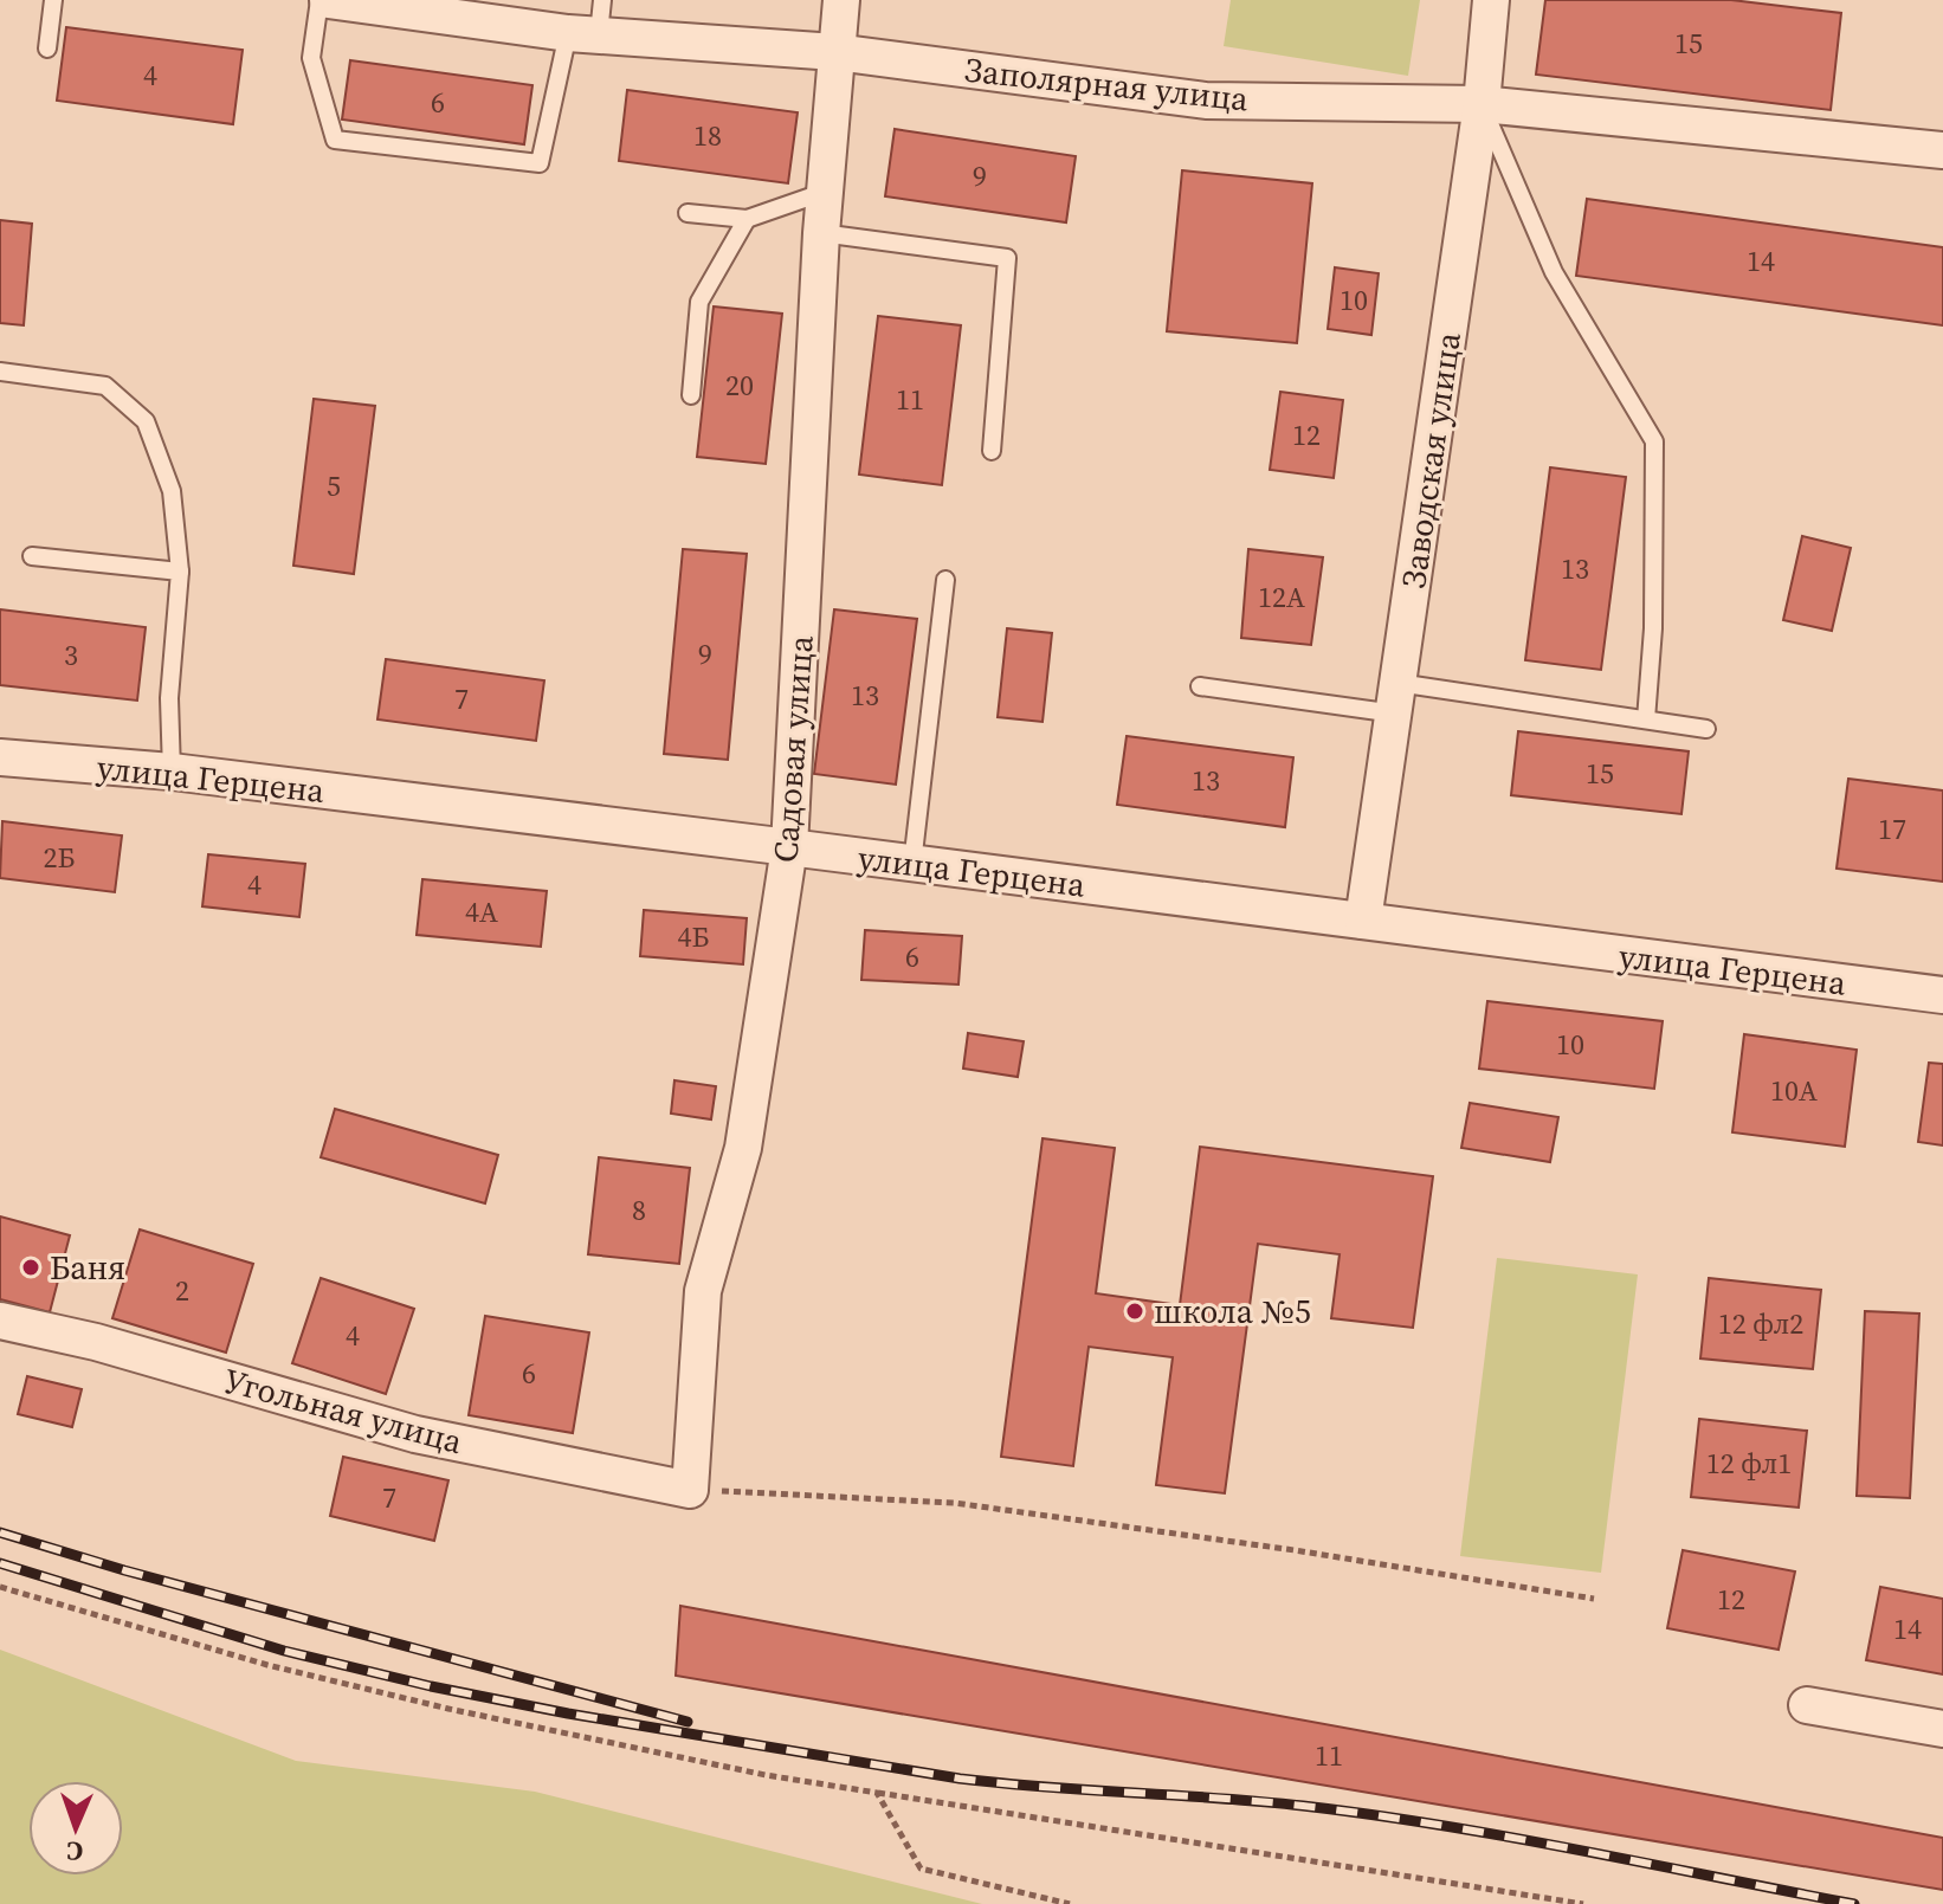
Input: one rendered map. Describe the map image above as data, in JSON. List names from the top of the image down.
{
  "streets": {
    "street": [
      "Заполярная улица",
      "Заводская улица",
      "Садовая улица",
      "улица Герцена",
      "Угольная улица"
    ]
  },
  "crossings": [
    ["Заполярная улица", "Заводская улица"],
    ["Заполярная улица", "Садовая улица"],
    ["Заводская улица", "улица Герцена"],
    ["Садовая улица", "улица Герцена"],
    ["Садовая улица", "Угольная улица"]
  ],
  "places": ["Баня", "школа №5"],
  "house_numbers": [
    "15",
    "4",
    "6",
    "18",
    "9",
    "14",
    "10",
    "20",
    "11",
    "12",
    "5",
    "13",
    "12А",
    "9",
    "3",
    "13",
    "7",
    "15",
    "13",
    "17",
    "2Б",
    "4",
    "4А",
    "4Б",
    "6",
    "10",
    "10А",
    "8",
    "2",
    "12 фл2",
    "4",
    "6",
    "12 фл1",
    "7",
    "12",
    "14",
    "11"
  ],
  "north": "bottom"
}
